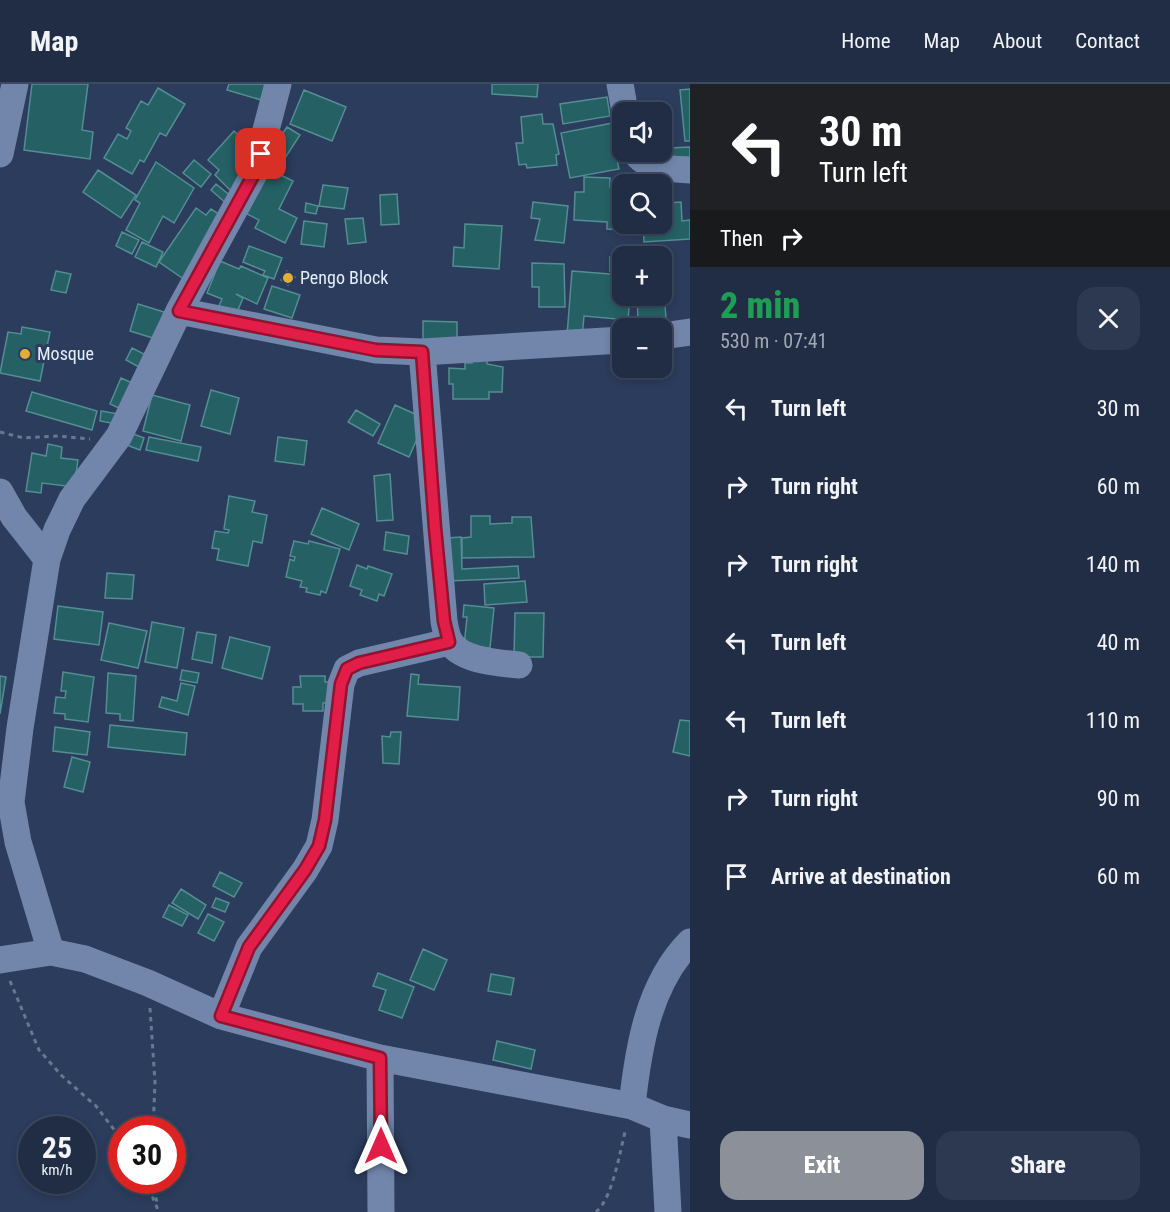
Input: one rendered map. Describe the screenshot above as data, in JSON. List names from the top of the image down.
{
  "places": ["Pengo Block", "Mosque"],
  "page": {
    "header": "Map",
    "nav": [
      "Home",
      "Map",
      "About",
      "Contact"
    ],
    "turn": ["30 m", "Turn left"],
    "map_buttons": ["+", "−"],
    "then": "Then",
    "heading": ["2 min", "530 m · 07:41"],
    "list": [
      {
        "name": "Turn left",
        "value": "30 m"
      },
      {
        "name": "Turn right",
        "value": "60 m"
      },
      {
        "name": "Turn right",
        "value": "140 m"
      },
      {
        "name": "Turn left",
        "value": "40 m"
      },
      {
        "name": "Turn left",
        "value": "110 m"
      },
      {
        "name": "Turn right",
        "value": "90 m"
      },
      {
        "name": "Arrive at destination",
        "value": "60 m"
      }
    ],
    "speed": "25 km/h",
    "limit": "30",
    "buttons": ["Exit", "Share"]
  }
}
